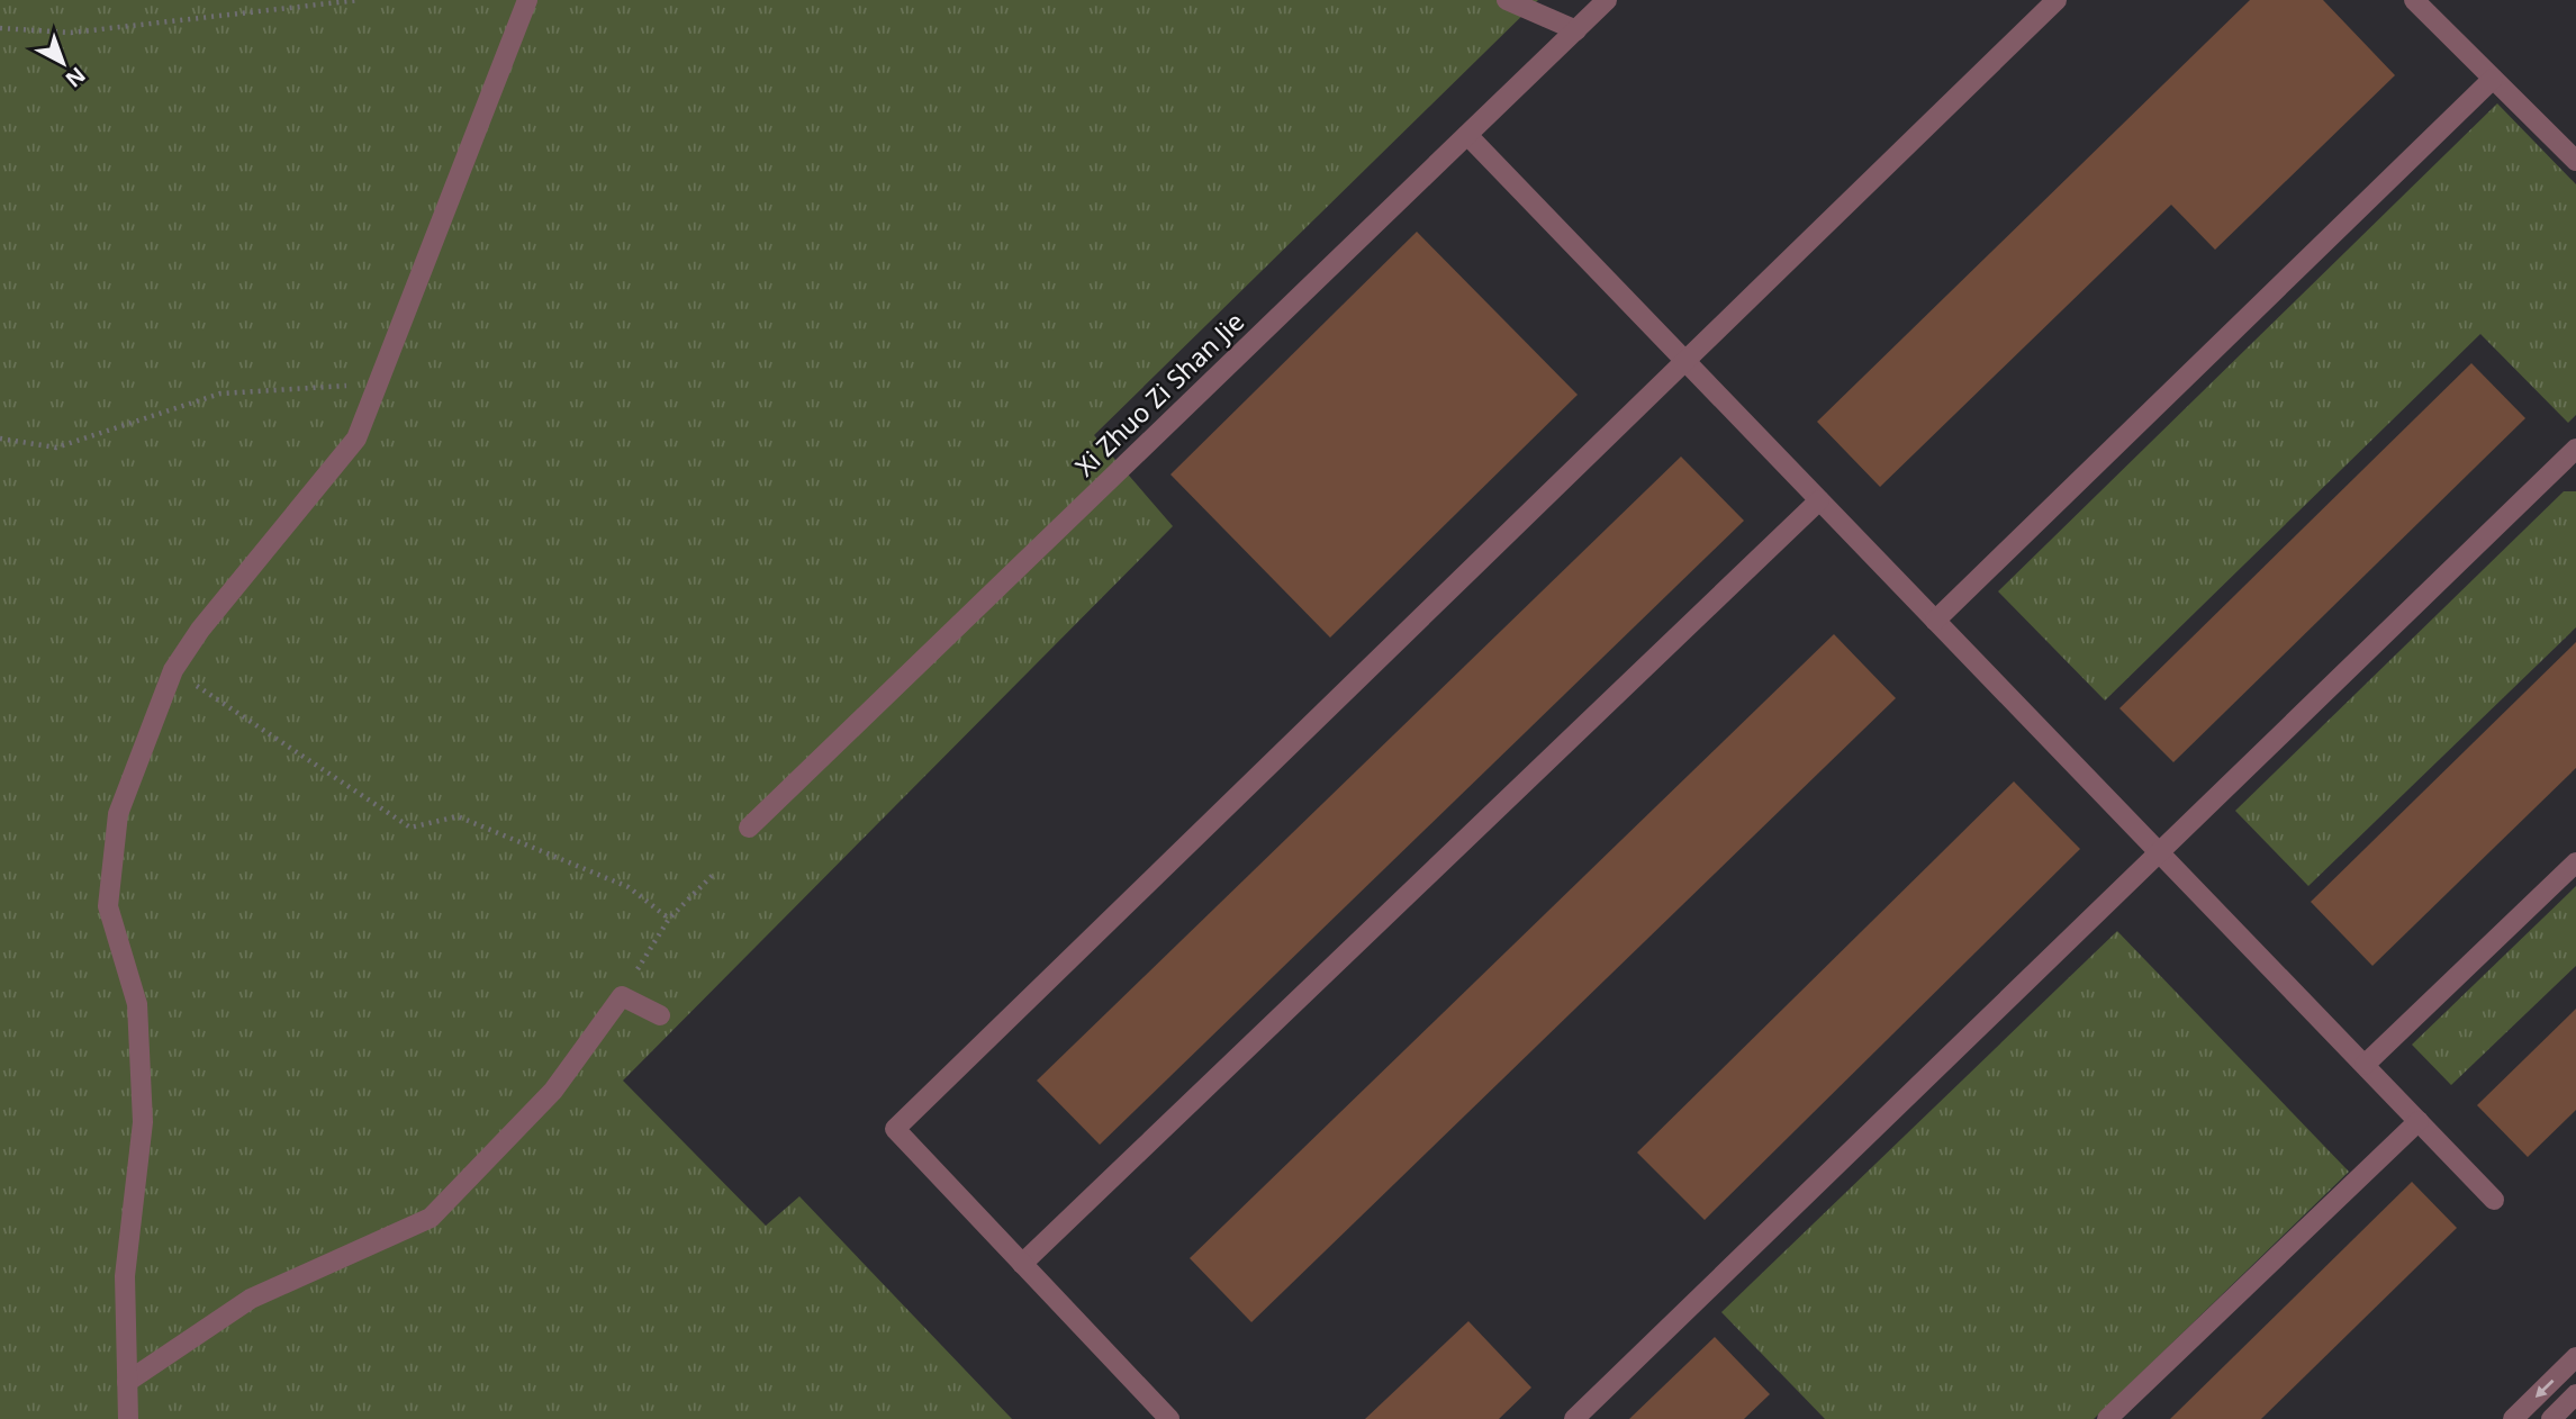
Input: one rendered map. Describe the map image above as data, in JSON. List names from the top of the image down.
{
  "streets": {
    "street": ["Xi Zhuo Zi Shan Jie"]
  },
  "north": "bottom right"
}
